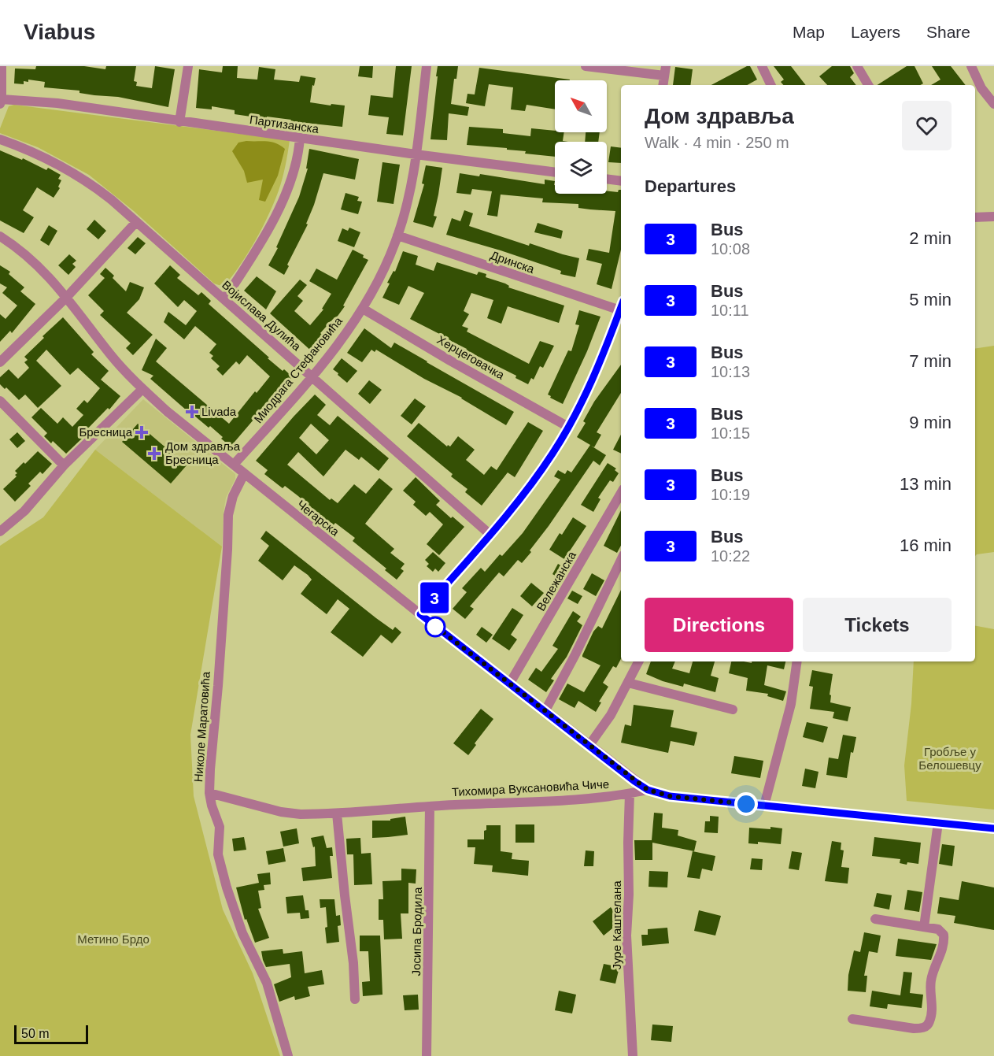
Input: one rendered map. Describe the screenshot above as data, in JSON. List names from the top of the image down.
{
  "streets": {
    "street": [
      "Партизанска",
      "Дринска",
      "Војислава Дулића",
      "Херцеговачка",
      "Миодрага Стефановића",
      "Чегарска",
      "Вележанска",
      "Николе Маратовића",
      "Тихомира Вуксановића Чиче",
      "Јуре Каштелана",
      "Јосипа Бродила"
    ]
  },
  "crossings": [
    ["Партизанска", "Миодрага Стефановића"],
    ["Дринска", "Миодрага Стефановића"],
    ["Војислава Дулића", "Миодрага Стефановића"],
    ["Херцеговачка", "Миодрага Стефановића"],
    ["Миодрага Стефановића", "Чегарска"],
    ["Чегарска", "Вележанска"],
    ["Чегарска", "Николе Маратовића"],
    ["Чегарска", "Тихомира Вуксановића Чиче"],
    ["Николе Маратовића", "Тихомира Вуксановића Чиче"],
    ["Тихомира Вуксановића Чиче", "Јуре Каштелана"],
    ["Тихомира Вуксановића Чиче", "Јосипа Бродила"]
  ],
  "parks": ["Гробље у Белошевцу", "Метино Брдо"],
  "places": {
    "health": ["Livada", "Бресница", "Дом здравља Бресница"]
  },
  "lines": ["bus line 3"],
  "scale_bar": "50 m",
  "north": "top left",
  "page": {
    "header": "Viabus",
    "nav": ["Map", "Layers", "Share"],
    "on_map": "3",
    "heading": [
      ["Дом здравља", "Walk · 4 min · 250 m"],
      "Departures"
    ],
    "list": [
      {
        "mark": "3",
        "name": "Bus",
        "note": "10:08",
        "value": "2 min"
      },
      {
        "mark": "3",
        "name": "Bus",
        "note": "10:11",
        "value": "5 min"
      },
      {
        "mark": "3",
        "name": "Bus",
        "note": "10:13",
        "value": "7 min"
      },
      {
        "mark": "3",
        "name": "Bus",
        "note": "10:15",
        "value": "9 min"
      },
      {
        "mark": "3",
        "name": "Bus",
        "note": "10:19",
        "value": "13 min"
      },
      {
        "mark": "3",
        "name": "Bus",
        "note": "10:22",
        "value": "16 min"
      }
    ],
    "buttons": ["Directions", "Tickets"],
    "scale": "50 m"
  }
}
